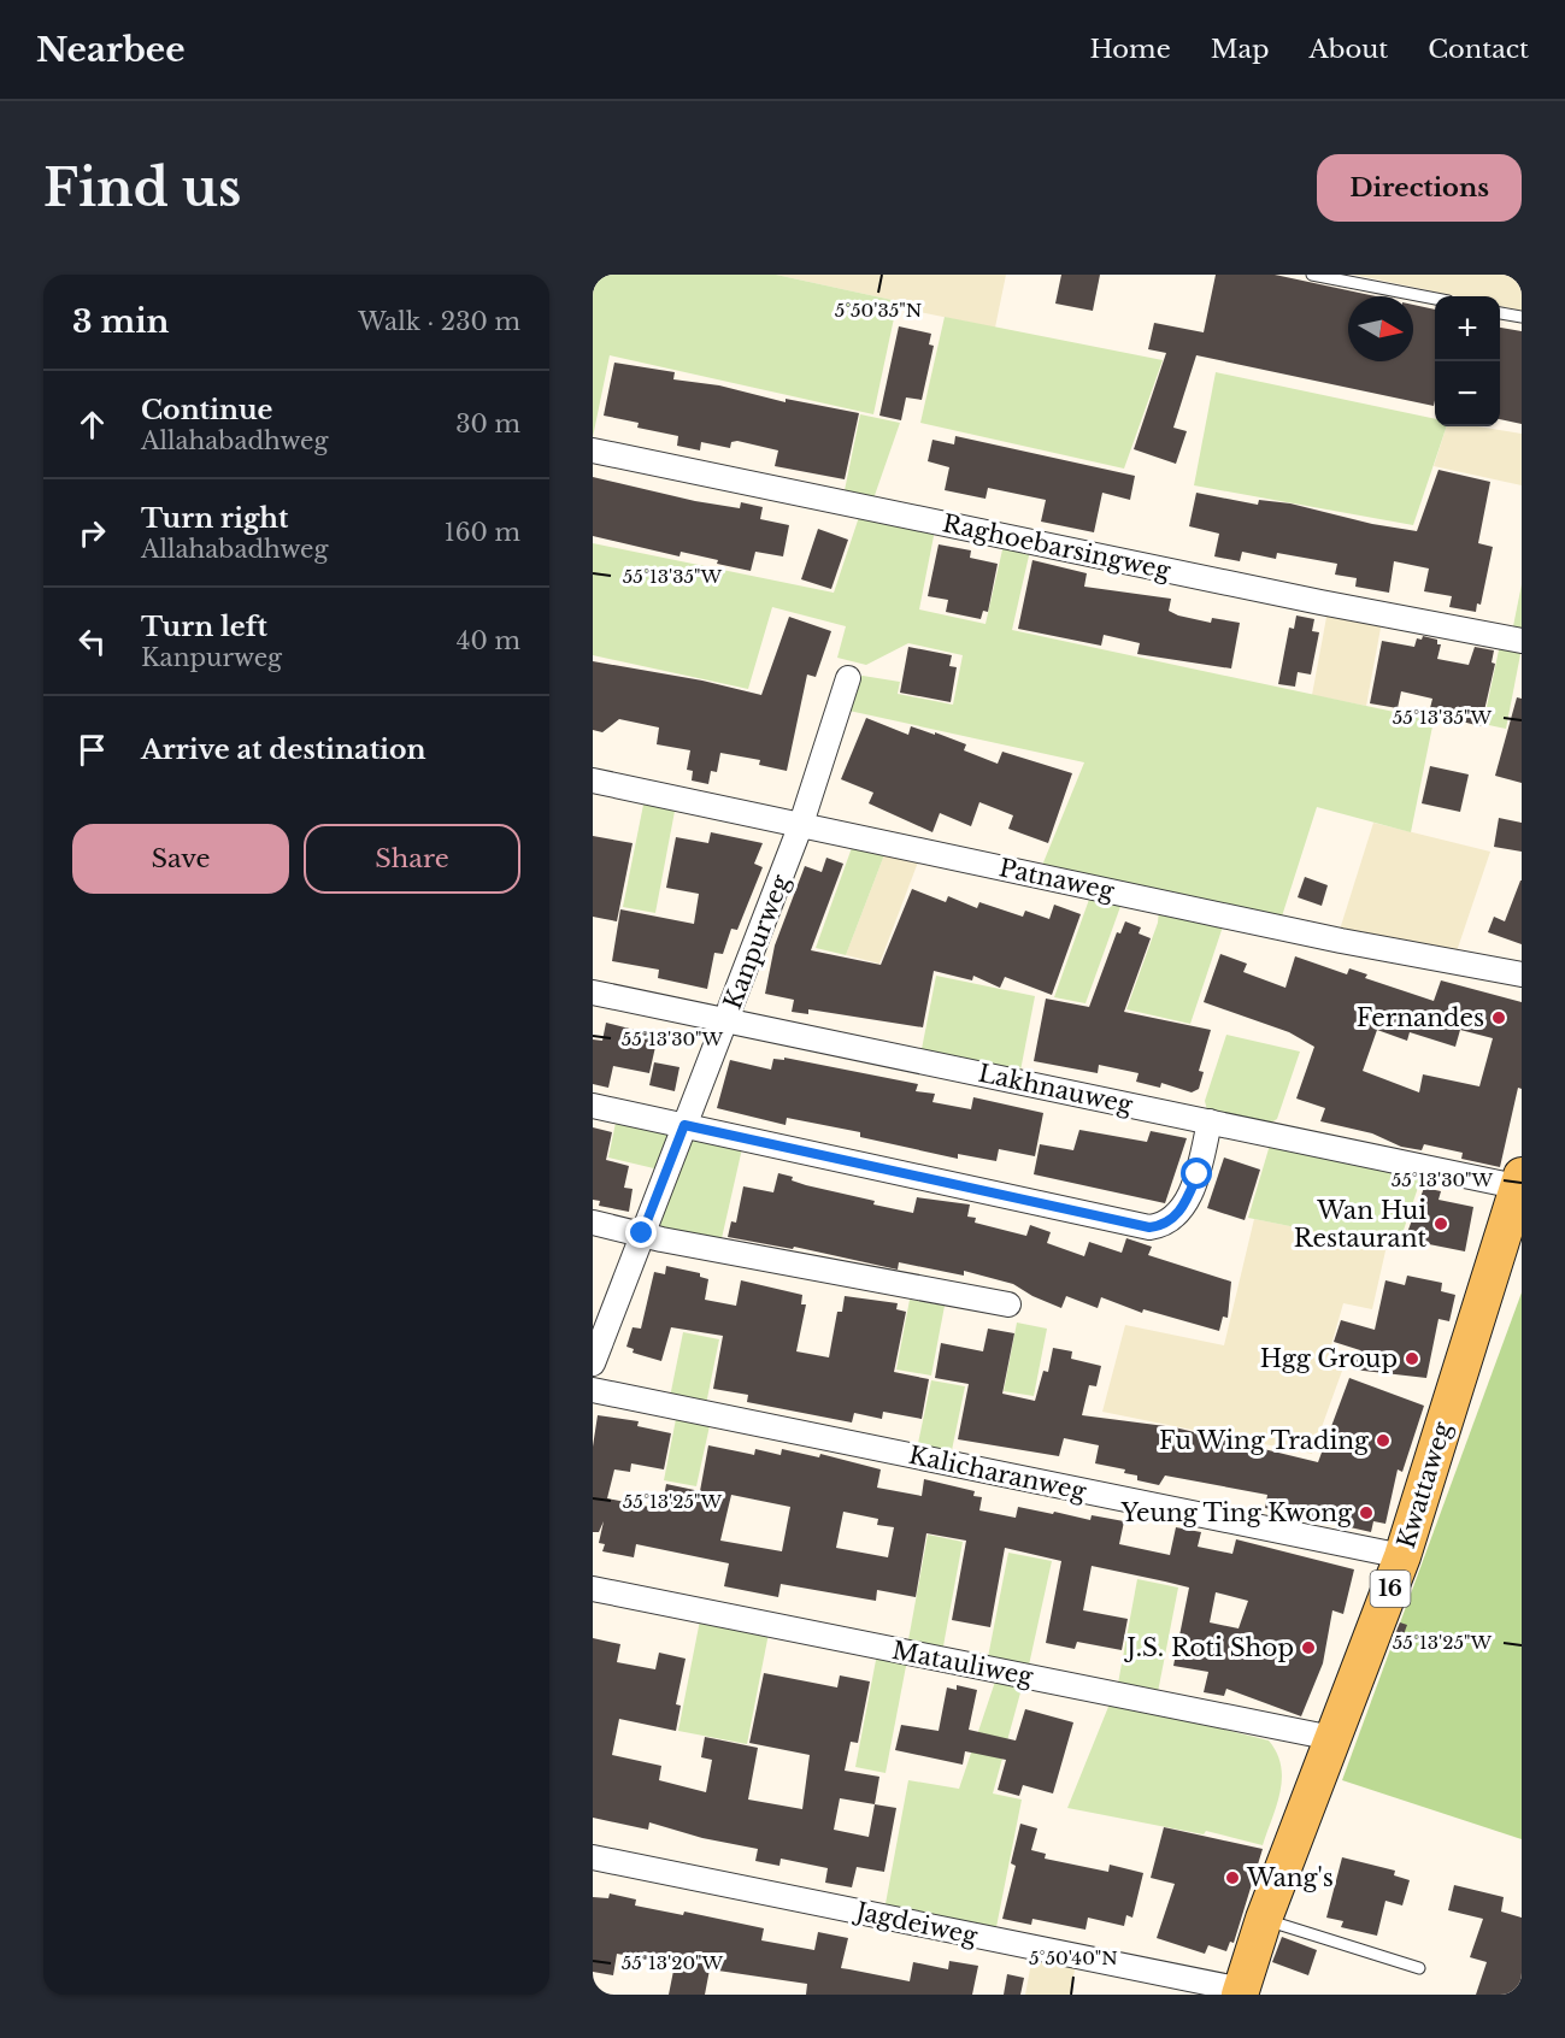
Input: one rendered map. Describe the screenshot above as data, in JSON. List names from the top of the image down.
{
  "streets": {
    "main road": ["Kwattaweg", "16"],
    "street": [
      "Raghoebarsingweg",
      "Patnaweg",
      "Kanpurweg",
      "Lakhnauweg",
      "Kalicharanweg",
      "Matauliweg",
      "Jagdeiweg"
    ]
  },
  "crossings": [
    ["Patnaweg", "Kanpurweg"],
    ["Kanpurweg", "Lakhnauweg"],
    ["Lakhnauweg", "Kwattaweg"],
    ["Kalicharanweg", "Kwattaweg"],
    ["Kwattaweg", "Matauliweg"],
    ["Kwattaweg", "Jagdeiweg"]
  ],
  "places": [
    "Fernandes",
    "Wan Hui Restaurant",
    "Hgg Group",
    "Fu Wing Trading",
    "Yeung Ting Kwong",
    "J.S. Roti Shop",
    "Wang's"
  ],
  "north": "right",
  "page": {
    "header": "Nearbee",
    "nav": [
      "Home",
      "Map",
      "About",
      "Contact"
    ],
    "buttons": [
      "Directions",
      ["Save", "Share"]
    ],
    "title": "Find us",
    "heading": ["3 min", "Walk · 230 m"],
    "map_buttons": ["+", "−"],
    "list": [
      ["Continue", "Allahabadhweg", "30 m"],
      ["Turn right", "Allahabadhweg", "160 m"],
      ["Turn left", "Kanpurweg", "40 m"],
      "Arrive at destination"
    ]
  },
  "coordinates": [
    "5°50'35\"N",
    "55°13'35\"W",
    "55°13'30\"W",
    "55°13'25\"W",
    "5°50'40\"N",
    "55°13'20\"W"
  ]
}
